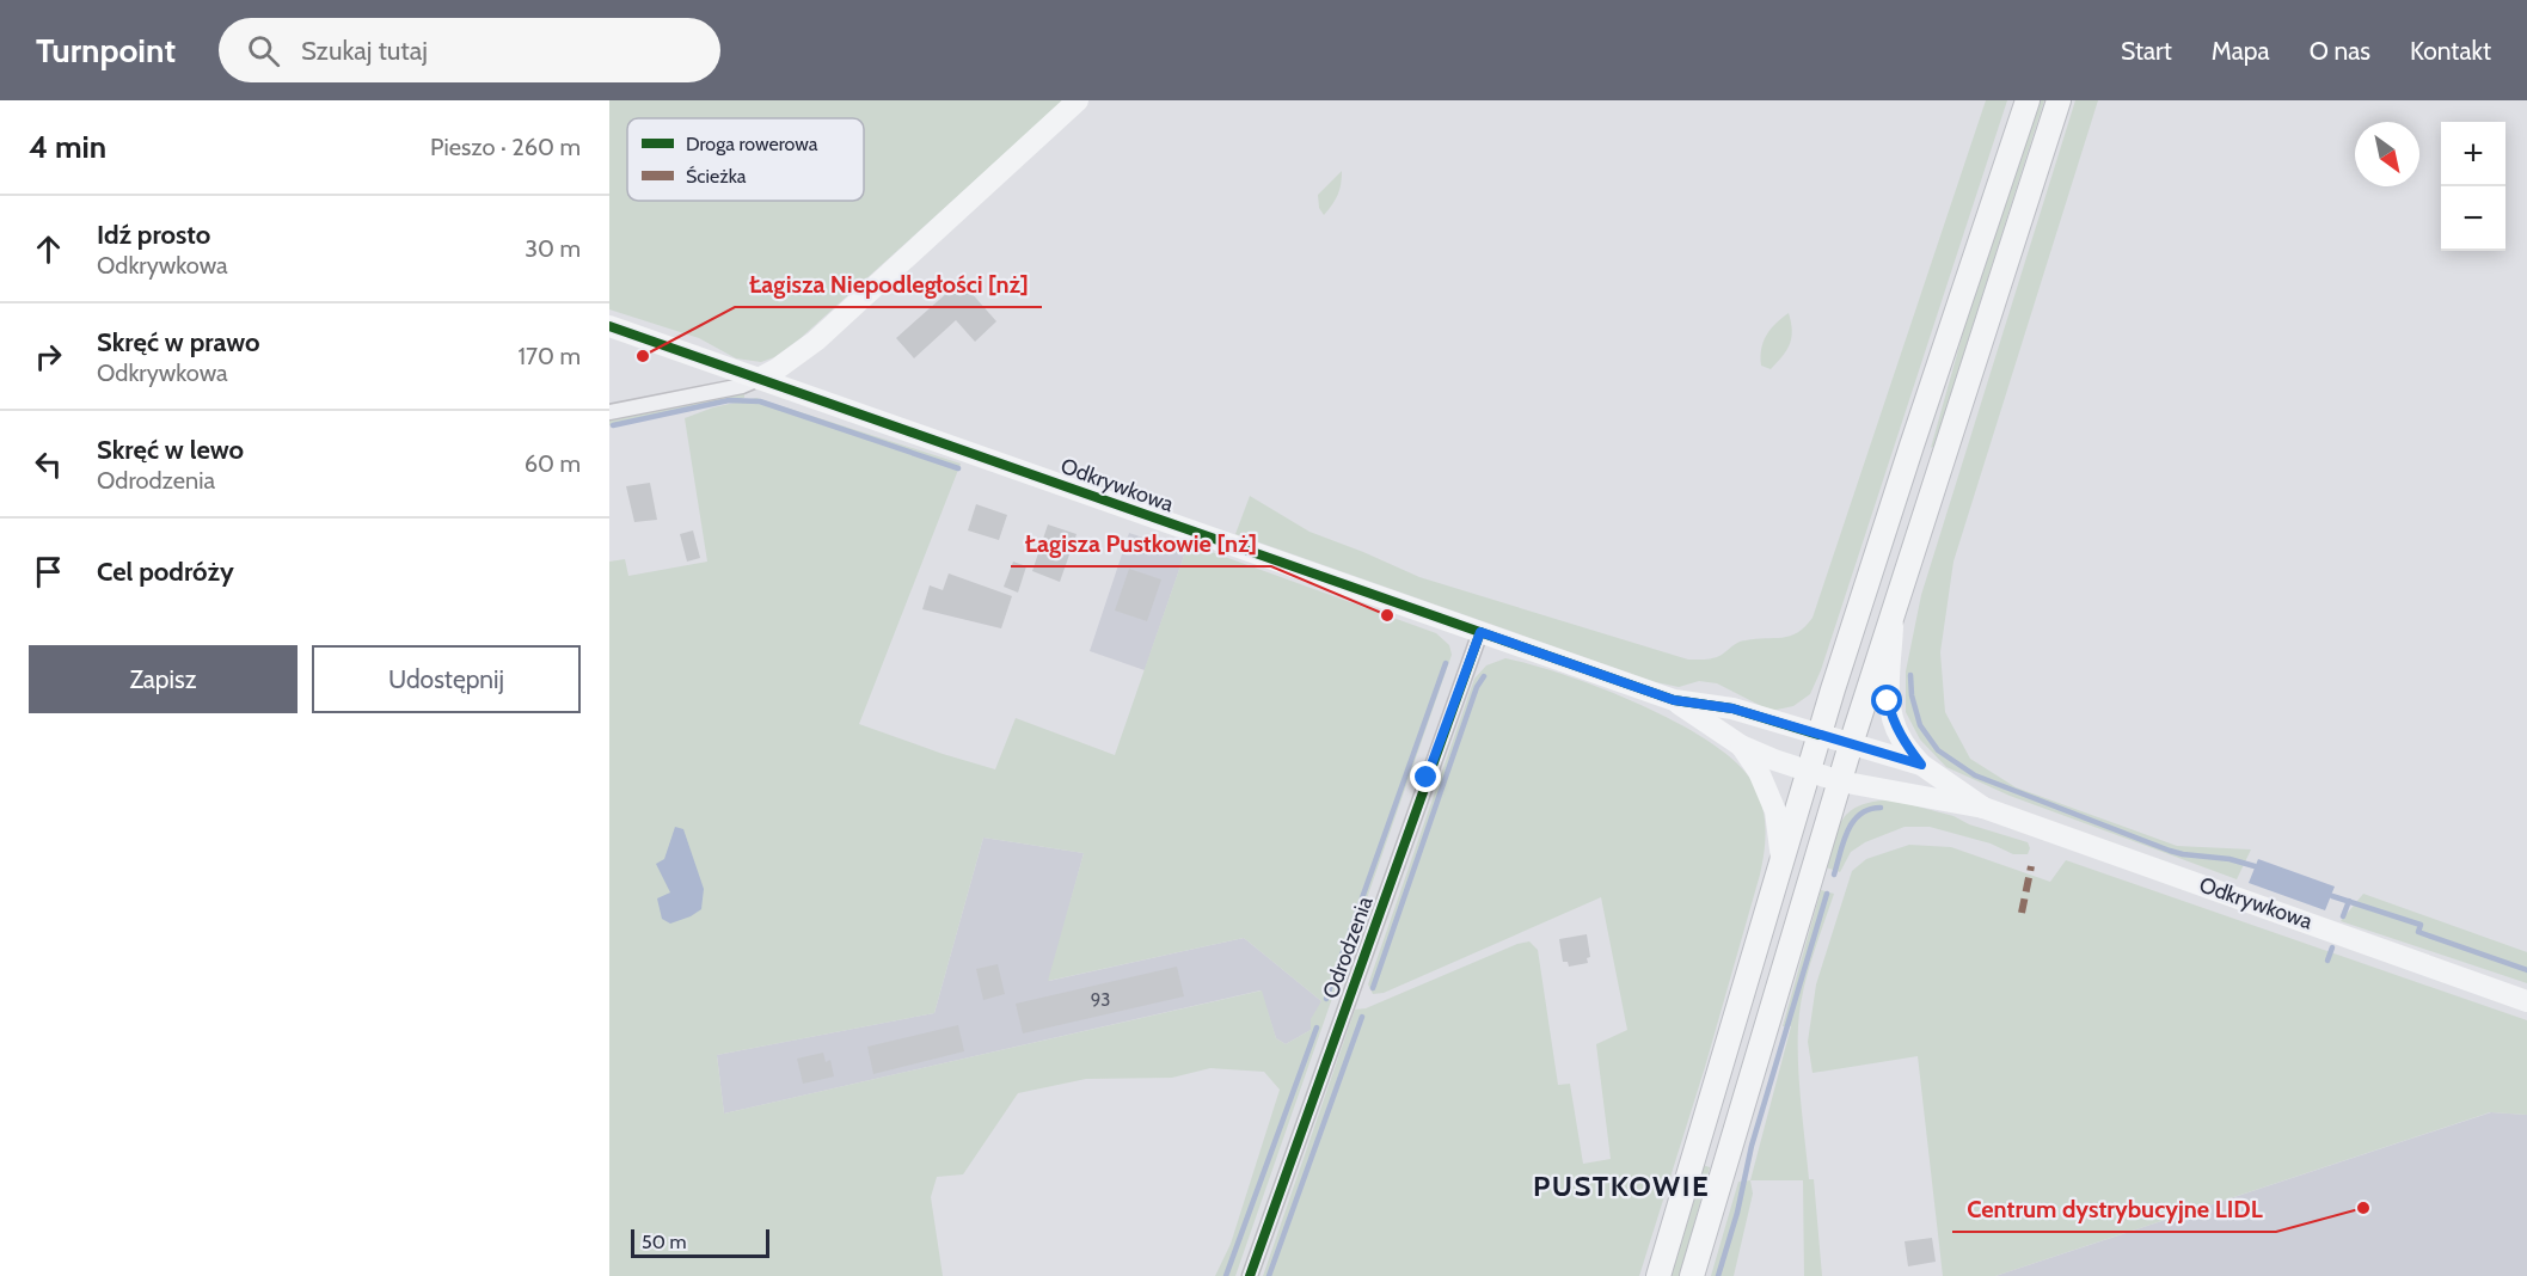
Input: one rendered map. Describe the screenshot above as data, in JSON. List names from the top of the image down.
{
  "streets": {
    "street": ["Odkrywkowa", "Odrodzenia"]
  },
  "crossings": [
    ["Odkrywkowa", "Odrodzenia"]
  ],
  "districts": ["PUSTKOWIE"],
  "places": ["Łagisza Niepodległości [nż]", "Łagisza Pustkowie [nż]", "Centrum dystrybucyjne LIDL"],
  "house_numbers": ["93"],
  "legend": ["Droga rowerowa", "Ścieżka"],
  "scale_bar": "50 m",
  "north": "bottom right",
  "page": {
    "header": "Turnpoint",
    "search": "Szukaj tutaj",
    "nav": [
      "Start",
      "Mapa",
      "O nas",
      "Kontakt"
    ],
    "heading": ["4 min", "Pieszo · 260 m"],
    "map_buttons": ["+", "−"],
    "list": [
      ["Idź prosto", "Odkrywkowa", "30 m"],
      ["Skręć w prawo", "Odkrywkowa", "170 m"],
      ["Skręć w lewo", "Odrodzenia", "60 m"],
      "Cel podróży"
    ],
    "buttons": ["Zapisz", "Udostępnij"],
    "scale": "50 m"
  }
}
